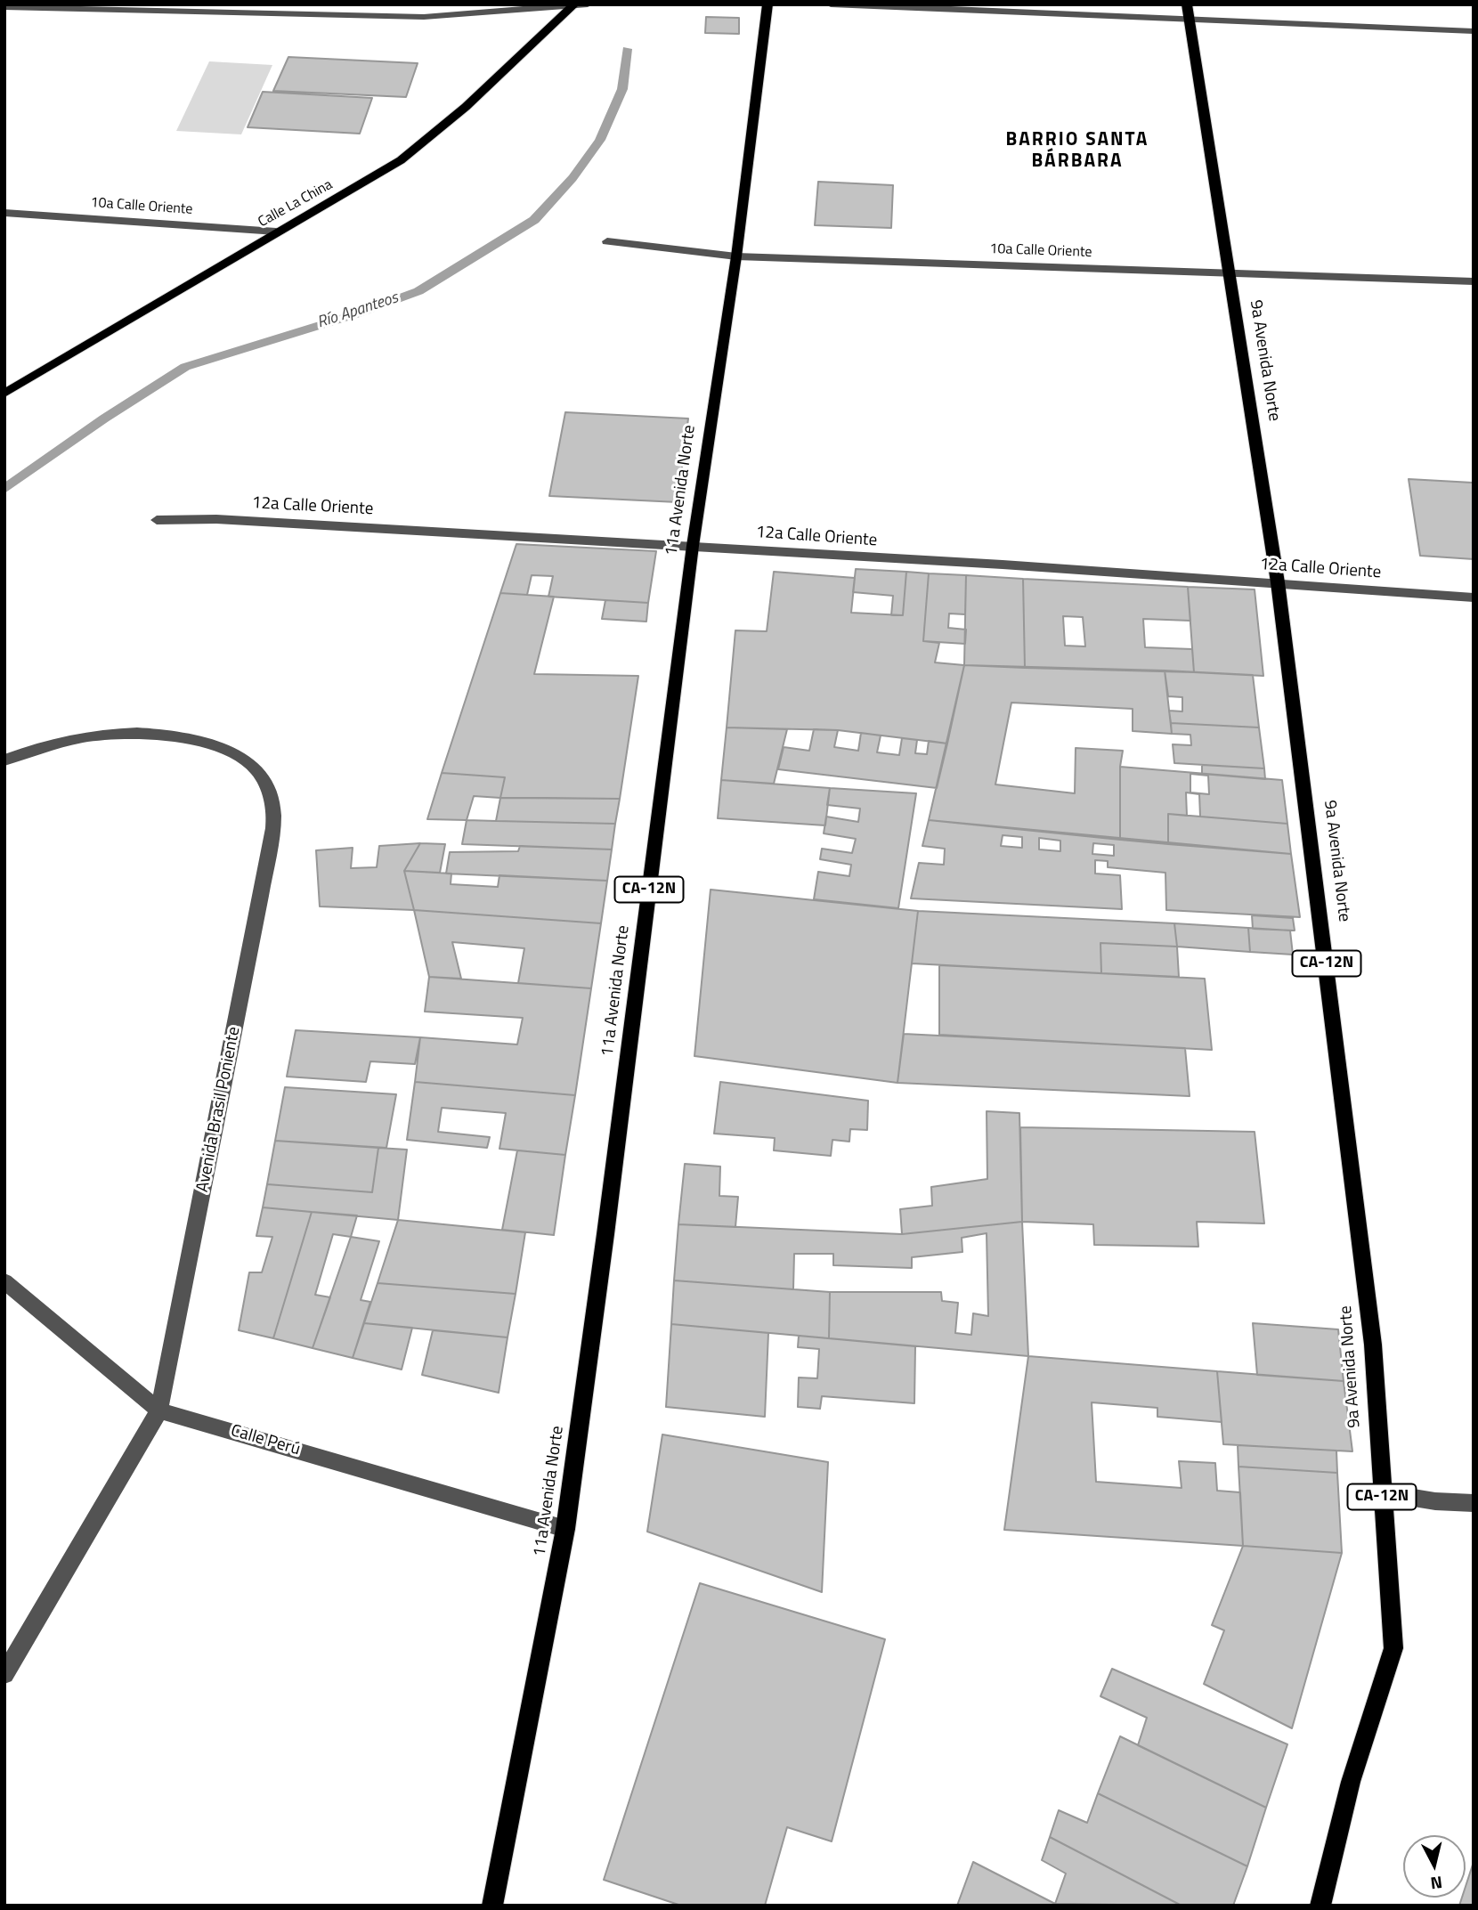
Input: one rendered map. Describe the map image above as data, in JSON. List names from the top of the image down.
{
  "streets": {
    "main road": [
      "Calle La China",
      "9a Avenida Norte",
      "11a Avenida Norte",
      "CA-12N"
    ],
    "street": [
      "10a Calle Oriente",
      "12a Calle Oriente",
      "Avenida Brasil Poniente",
      "Calle Perú"
    ]
  },
  "crossings": [
    ["Calle La China", "10a Calle Oriente"],
    ["10a Calle Oriente", "9a Avenida Norte"],
    ["10a Calle Oriente", "11a Avenida Norte"],
    ["9a Avenida Norte", "12a Calle Oriente"],
    ["11a Avenida Norte", "12a Calle Oriente"],
    ["11a Avenida Norte", "Calle Perú"],
    ["Avenida Brasil Poniente", "Calle Perú"]
  ],
  "districts": ["BARRIO SANTA BÁRBARA"],
  "water": ["Río Apanteos"],
  "north": "bottom"
}
